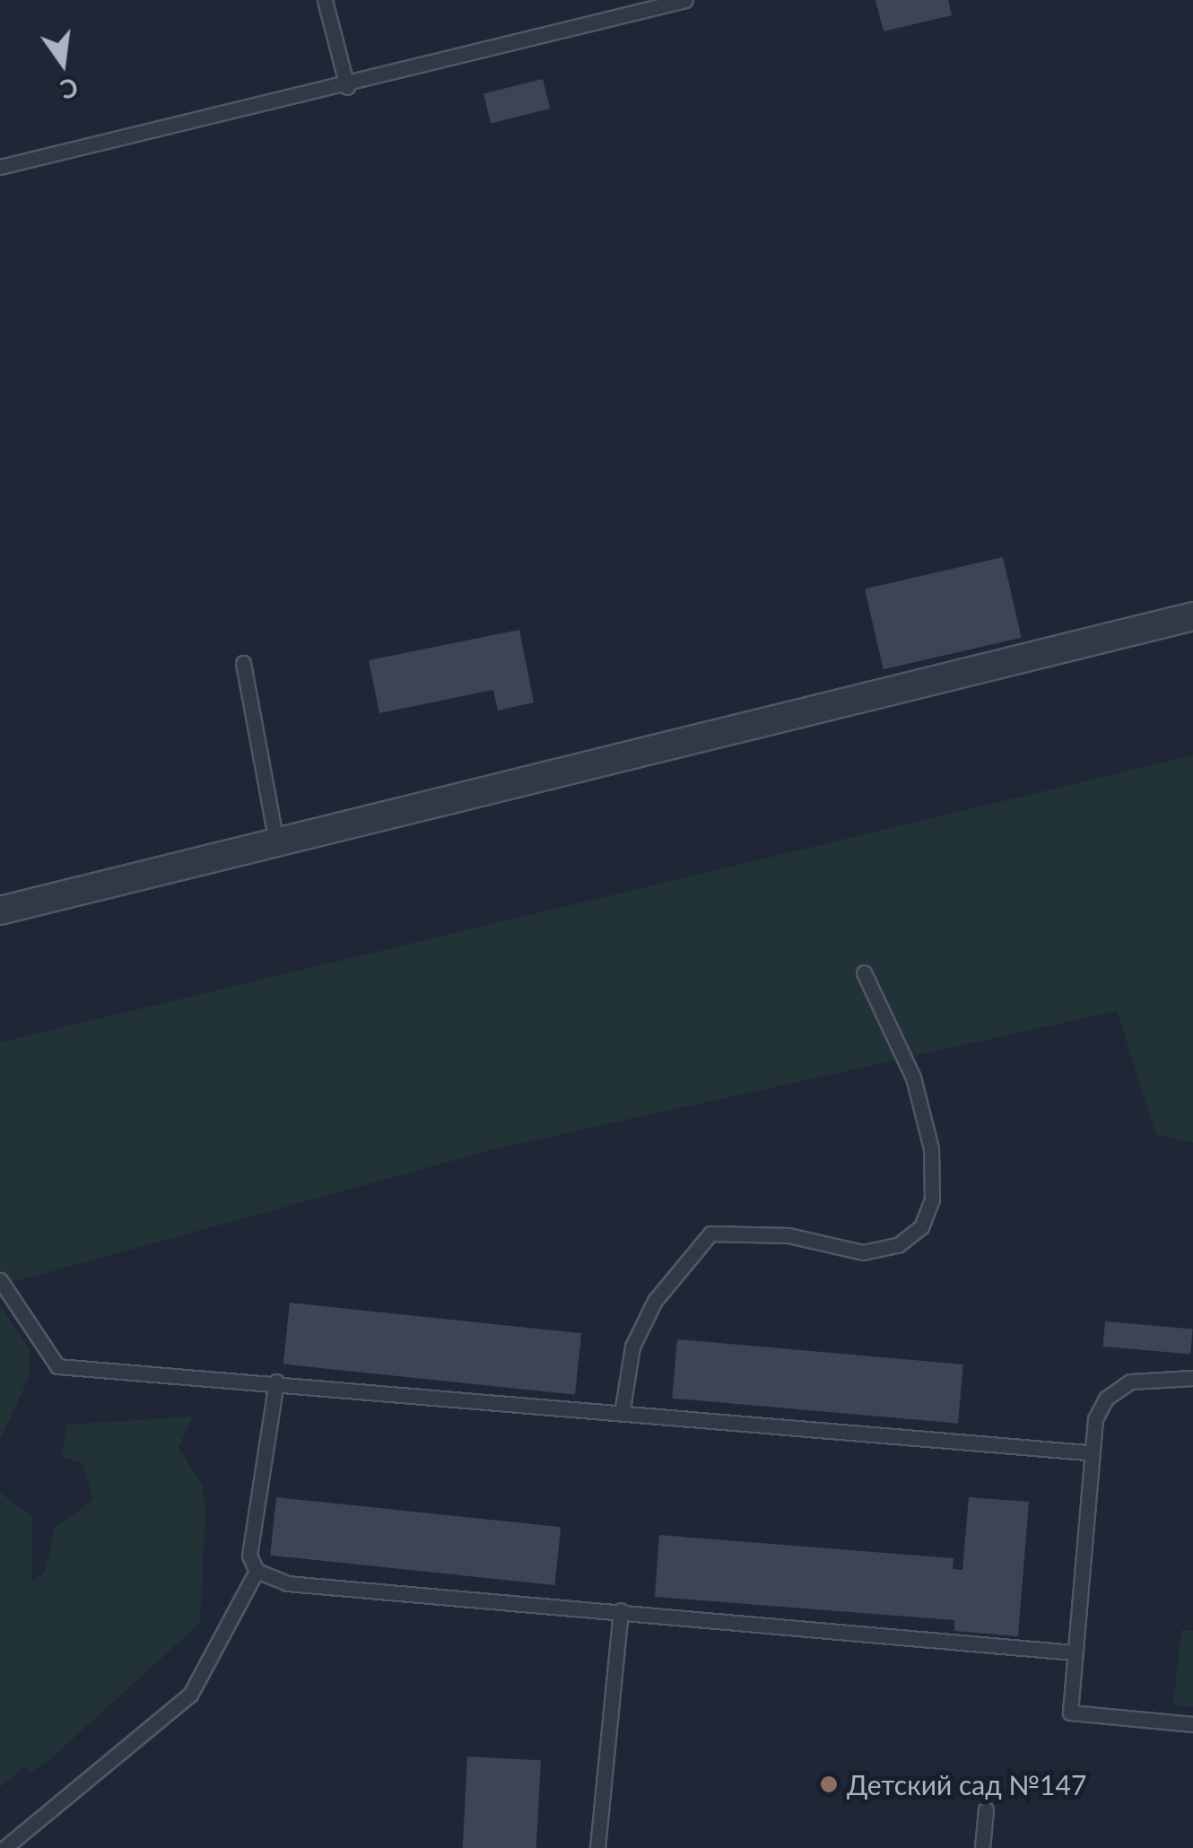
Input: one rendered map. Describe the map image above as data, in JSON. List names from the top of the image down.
{
  "places": ["Детский сад №147"],
  "north": "bottom"
}
